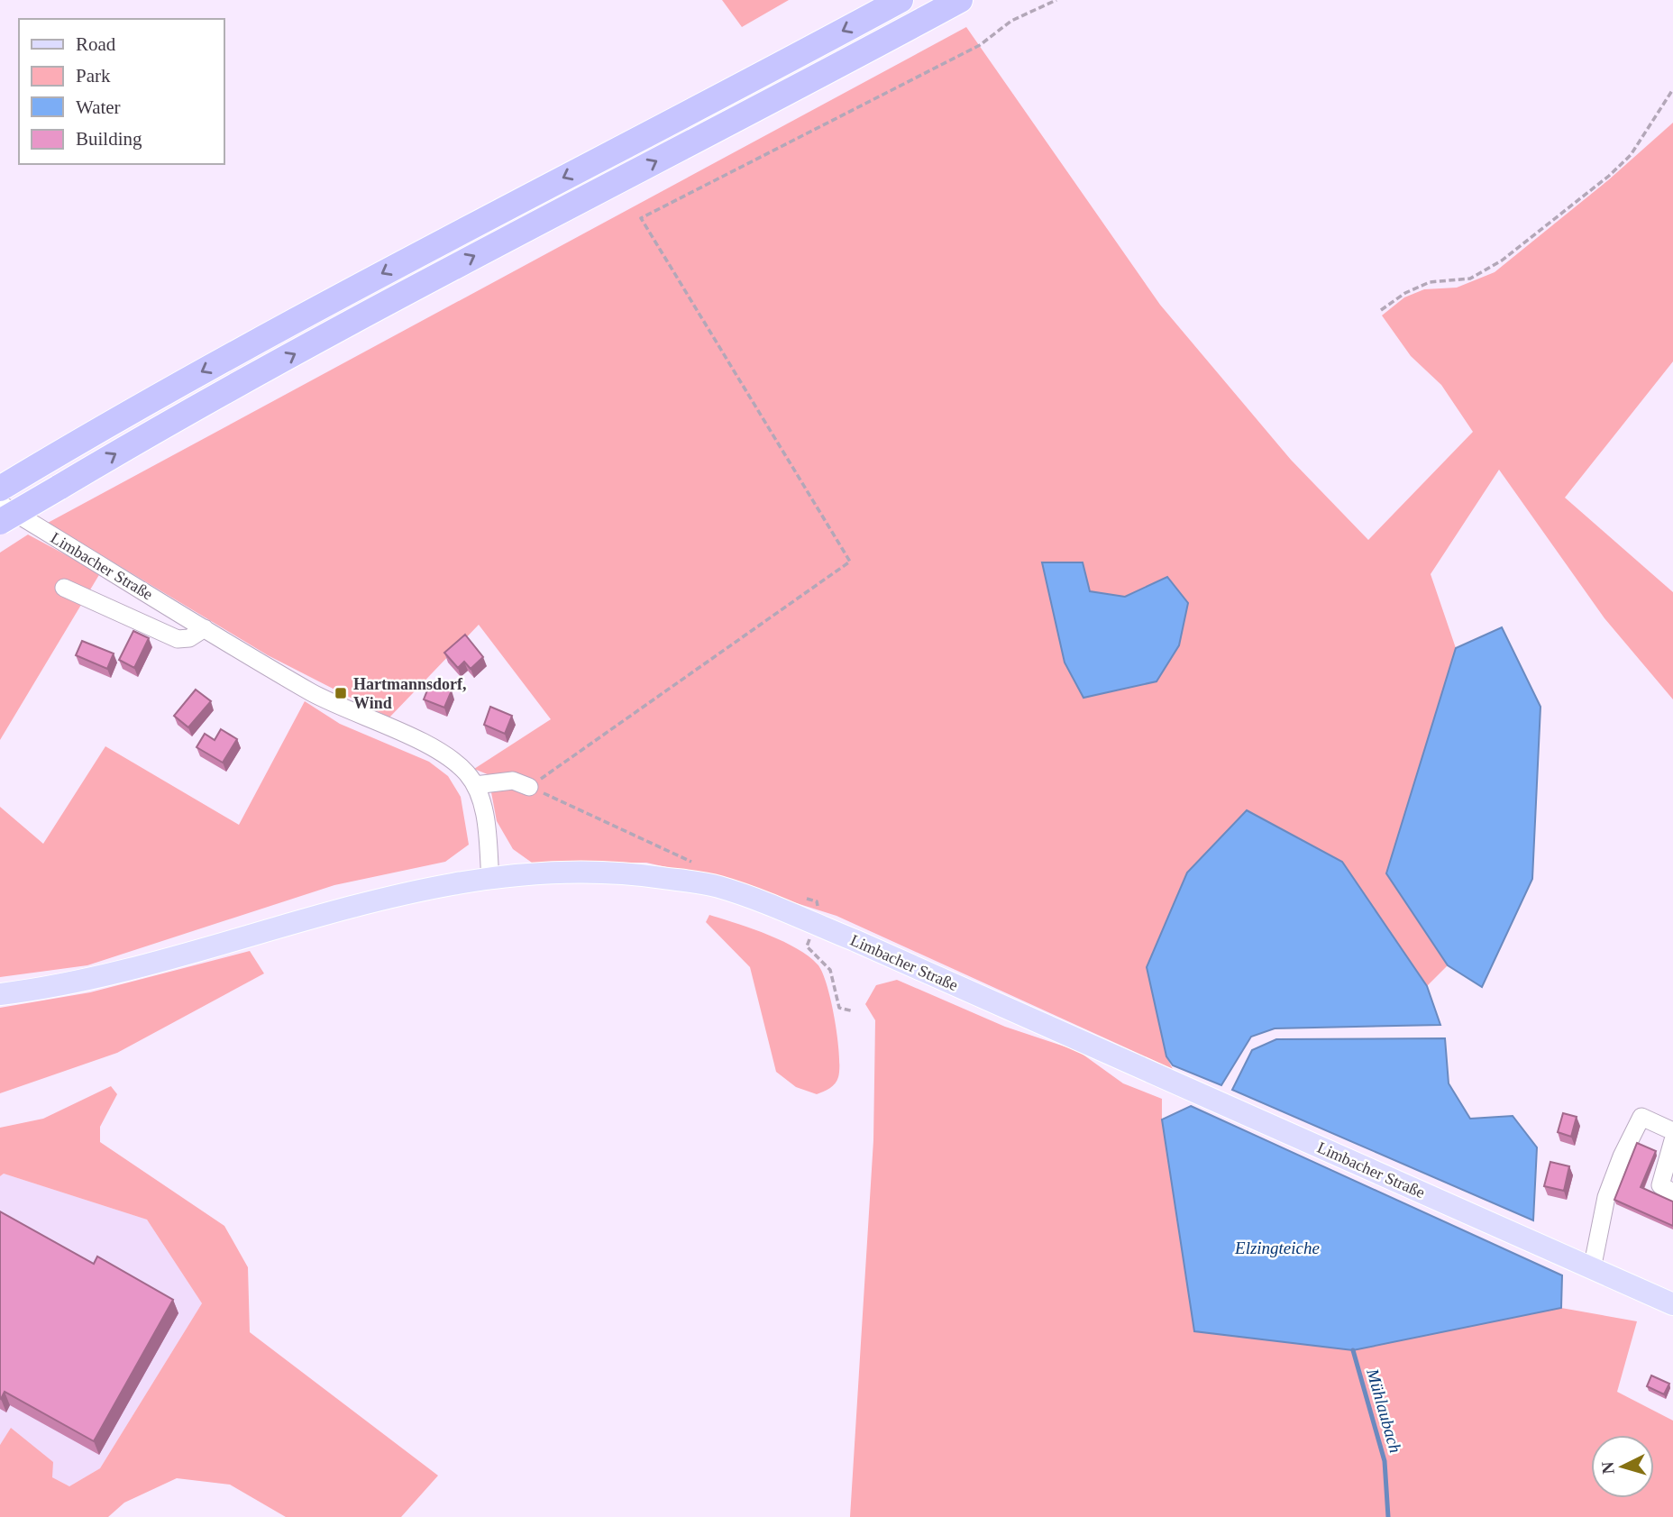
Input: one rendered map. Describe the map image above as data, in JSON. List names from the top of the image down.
{
  "streets": {
    "main road": ["Limbacher Straße"]
  },
  "water": ["Elzingteiche", "Mühlaubach"],
  "places": {
    "transit": ["Hartmannsdorf, Wind"]
  },
  "legend": [
    "Road",
    "Park",
    "Water",
    "Building"
  ],
  "north": "left"
}
